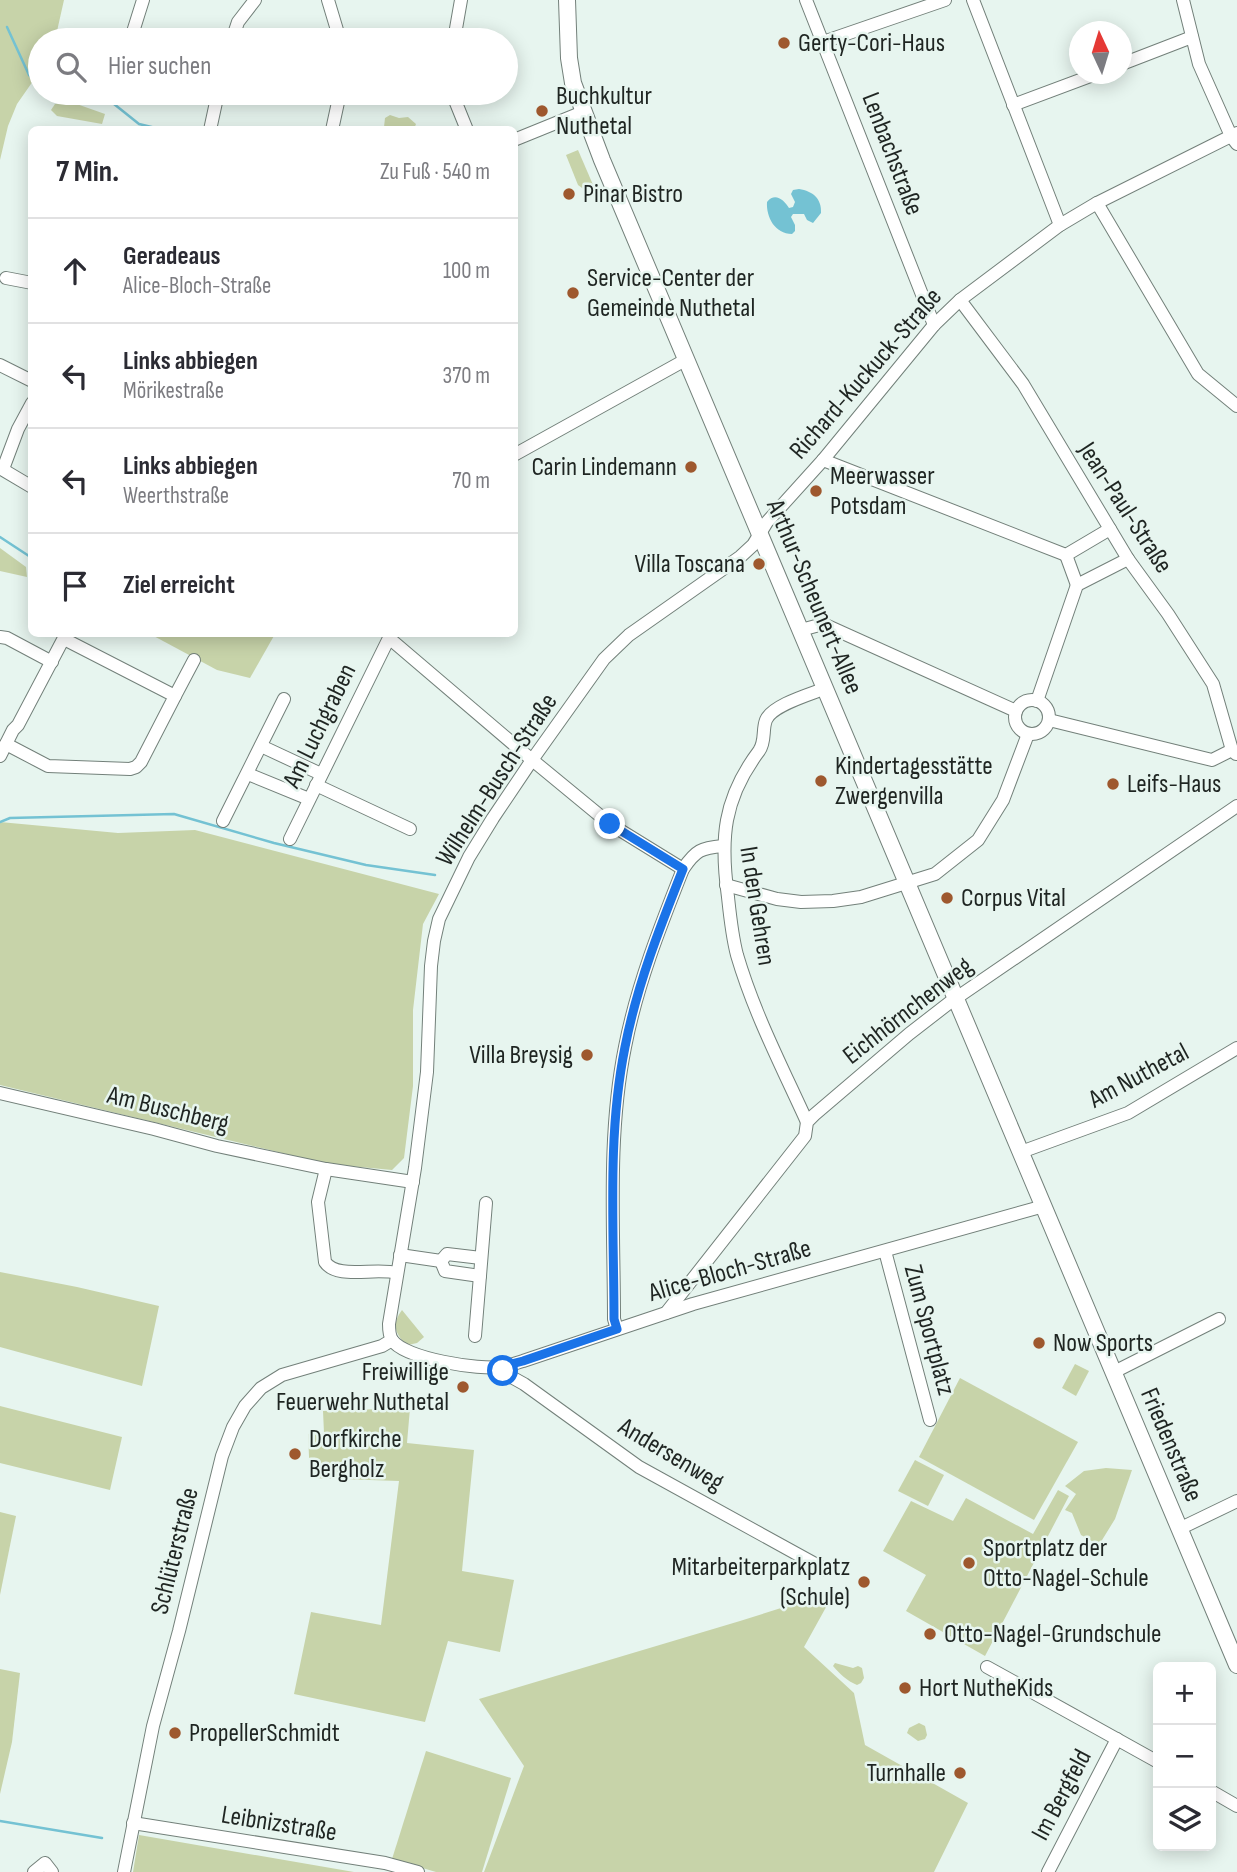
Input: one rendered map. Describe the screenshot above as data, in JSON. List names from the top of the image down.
{
  "streets": {
    "main road": ["Arthur-Scheunert-Allee", "Friedenstraße"],
    "street": [
      "Lenbachstraße",
      "Richard-Kuckuck-Straße",
      "Jean-Paul-Straße",
      "Am Luchgraben",
      "Wilhelm-Busch-Straße",
      "In den Gehren",
      "Eichhörnchenweg",
      "Am Nuthetal",
      "Am Buschberg",
      "Alice-Bloch-Straße",
      "Zum Sportplatz",
      "Andersenweg",
      "Schlüterstraße",
      "Im Bergfeld",
      "Leibnizstraße"
    ]
  },
  "crossings": [
    ["Lenbachstraße", "Richard-Kuckuck-Straße"],
    ["Richard-Kuckuck-Straße", "Jean-Paul-Straße"],
    ["Richard-Kuckuck-Straße", "Arthur-Scheunert-Allee"],
    ["Richard-Kuckuck-Straße", "Wilhelm-Busch-Straße"],
    ["Arthur-Scheunert-Allee", "Wilhelm-Busch-Straße"],
    ["Arthur-Scheunert-Allee", "In den Gehren"],
    ["Arthur-Scheunert-Allee", "Eichhörnchenweg"],
    ["Arthur-Scheunert-Allee", "Am Nuthetal"],
    ["Arthur-Scheunert-Allee", "Alice-Bloch-Straße"],
    ["Arthur-Scheunert-Allee", "Friedenstraße"],
    ["Wilhelm-Busch-Straße", "Am Buschberg"],
    ["Wilhelm-Busch-Straße", "Alice-Bloch-Straße"],
    ["Wilhelm-Busch-Straße", "Schlüterstraße"],
    ["In den Gehren", "Eichhörnchenweg"],
    ["Eichhörnchenweg", "Alice-Bloch-Straße"],
    ["Alice-Bloch-Straße", "Zum Sportplatz"],
    ["Alice-Bloch-Straße", "Friedenstraße"],
    ["Alice-Bloch-Straße", "Andersenweg"],
    ["Alice-Bloch-Straße", "Schlüterstraße"],
    ["Schlüterstraße", "Leibnizstraße"]
  ],
  "places": [
    "Gerty-Cori-Haus",
    "Buchkultur Nuthetal",
    "Pinar Bistro",
    "Service-Center der Gemeinde Nuthetal",
    "Carin Lindemann",
    "Meerwasser Potsdam",
    "Villa Toscana",
    "Kindertagesstätte Zwergenvilla",
    "Leifs-Haus",
    "Corpus Vital",
    "Villa Breysig",
    "Now Sports",
    "Freiwillige Feuerwehr Nuthetal",
    "Dorfkirche Bergholz",
    "Sportplatz der Otto-Nagel-Schule",
    "Mitarbeiterparkplatz (Schule)",
    "Otto-Nagel-Grundschule",
    "Hort NutheKids",
    "PropellerSchmidt",
    "Turnhalle"
  ],
  "north": "top",
  "page": {
    "search": "Hier suchen",
    "heading": ["7 Min.", "Zu Fuß · 540 m"],
    "list": [
      ["Geradeaus", "Alice-Bloch-Straße", "100 m"],
      ["Links abbiegen", "Mörikestraße", "370 m"],
      ["Links abbiegen", "Weerthstraße", "70 m"],
      "Ziel erreicht"
    ],
    "map_buttons": ["+", "−"]
  }
}
